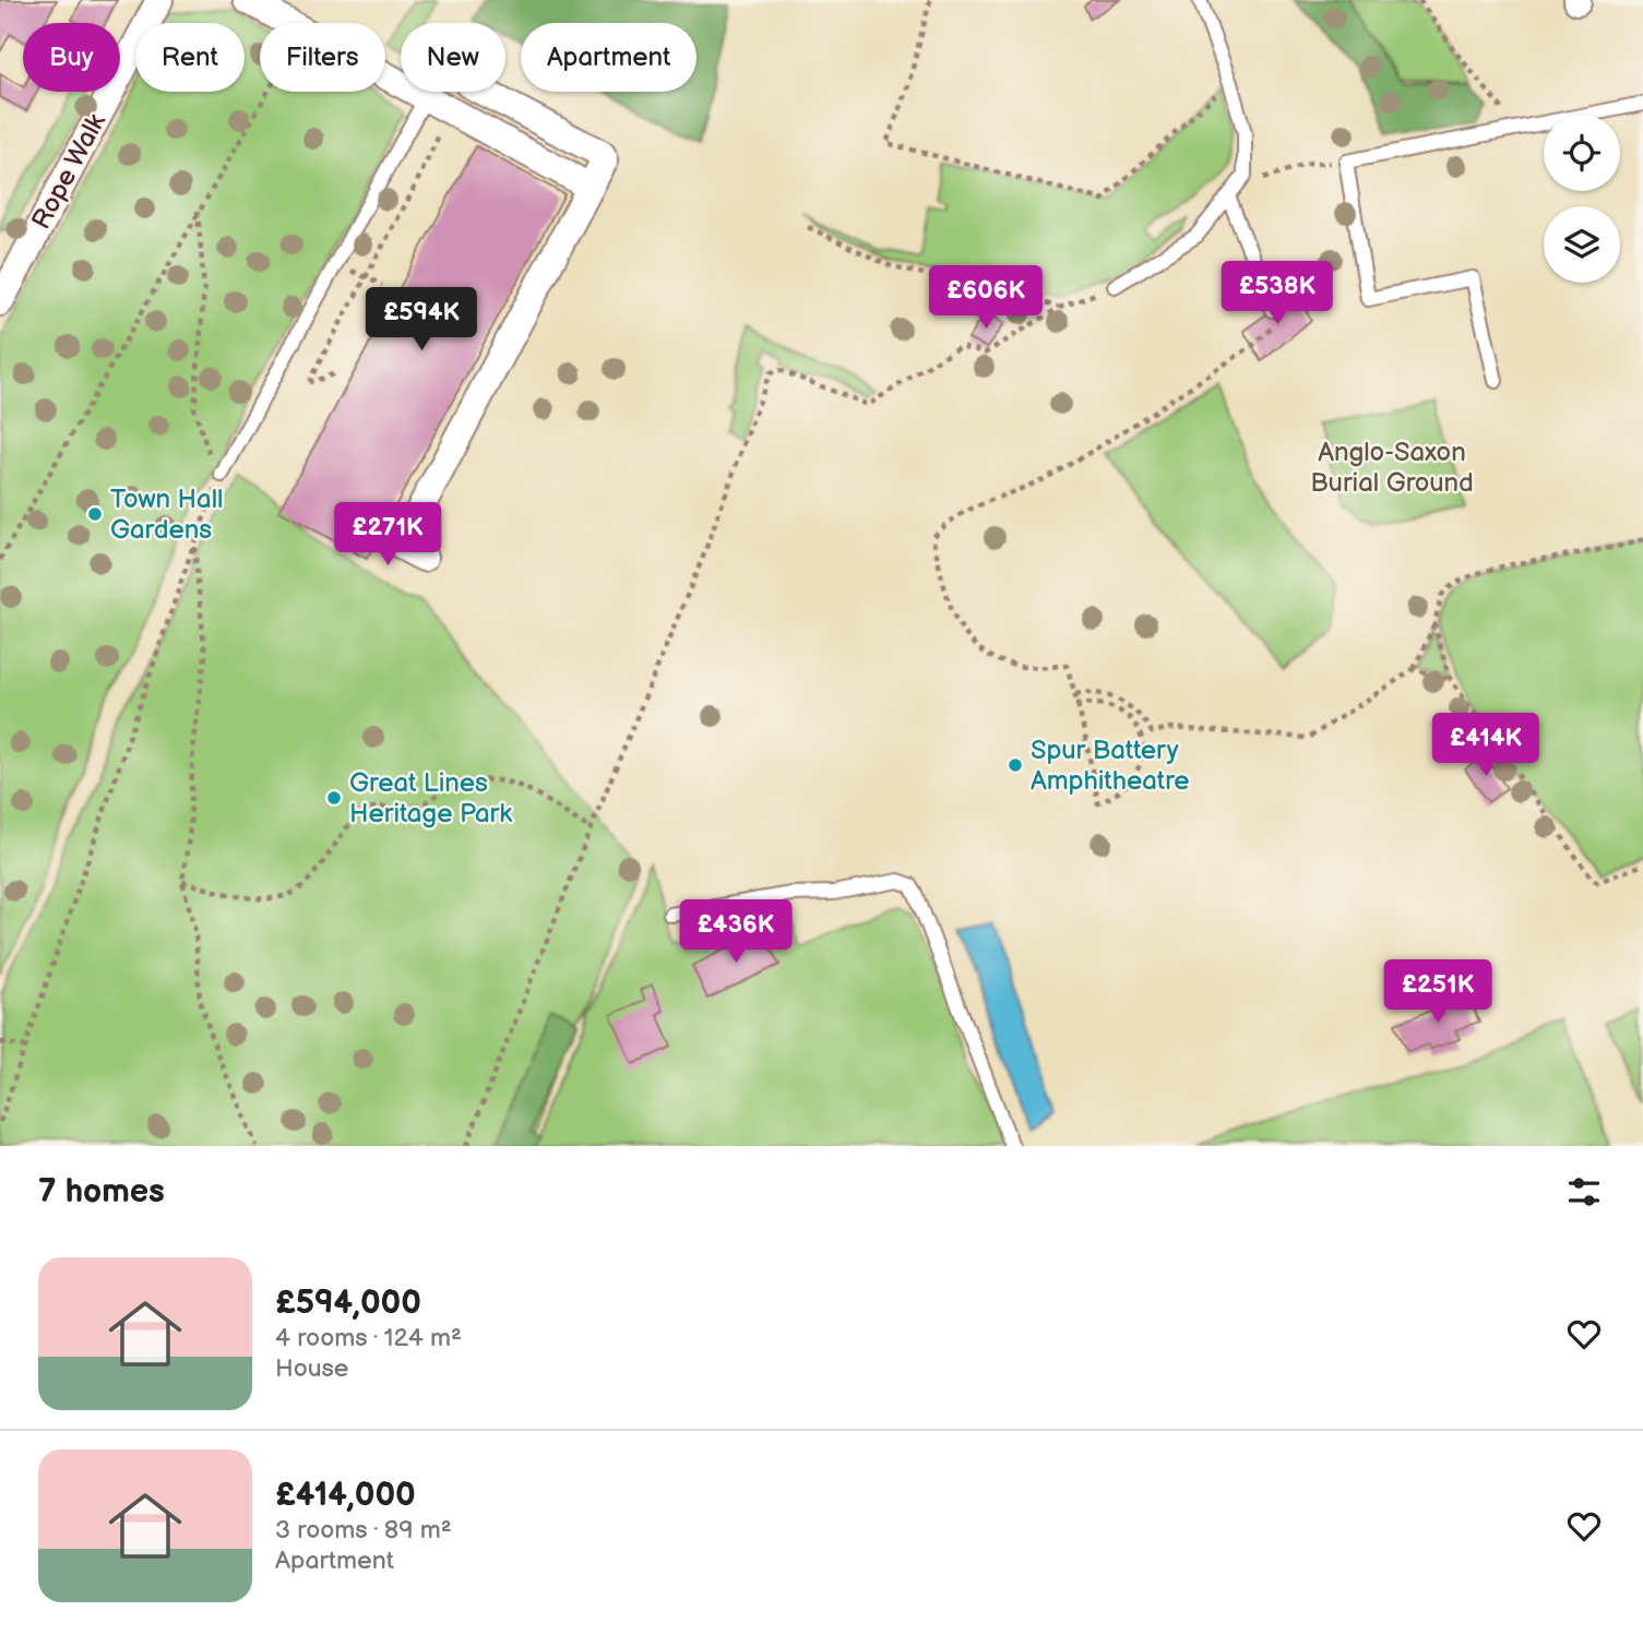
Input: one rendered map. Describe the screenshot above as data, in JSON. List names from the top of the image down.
{
  "streets": {
    "street": ["Rope Walk"]
  },
  "parks": ["Anglo-Saxon Burial Ground"],
  "places": ["Town Hall Gardens", "Spur Battery Amphitheatre", "Great Lines Heritage Park"],
  "page": {
    "chip": [
      "Buy",
      "Rent",
      "Filters",
      "New",
      "Apartment"
    ],
    "price": [
      "£538K",
      "£606K",
      "£594K",
      "£271K",
      "£414K",
      "£436K",
      "£251K"
    ],
    "heading": "7 homes",
    "list": [
      {
        "name": "£594,000",
        "note": "4 rooms · 124 m² · House"
      },
      {
        "name": "£414,000",
        "note": "3 rooms · 89 m² · Apartment"
      }
    ]
  }
}
